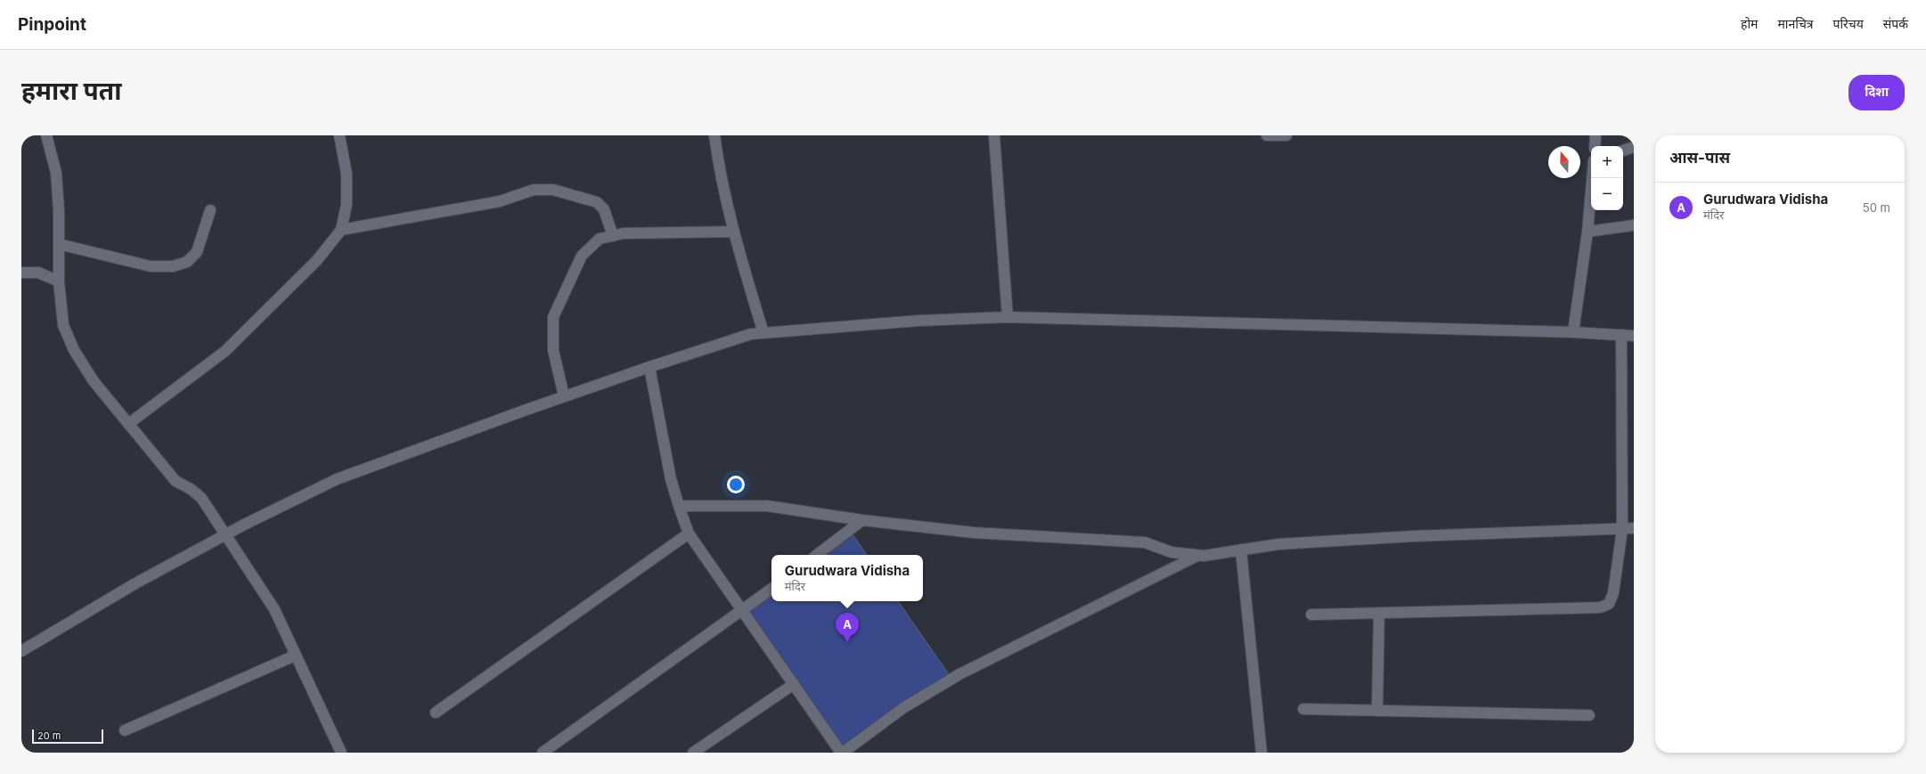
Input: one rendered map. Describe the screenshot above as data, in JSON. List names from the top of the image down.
{
  "scale_bar": "20 m",
  "north": "top",
  "page": {
    "header": "Pinpoint",
    "nav": [
      "होम",
      "मानचित्र",
      "परिचय",
      "संपर्क"
    ],
    "buttons": "दिशा",
    "title": "हमारा पता",
    "heading": "आस-पास",
    "map_buttons": ["+", "−"],
    "list": [
      {
        "mark": "A",
        "name": "Gurudwara Vidisha",
        "note": "मंदिर",
        "value": "50 m"
      }
    ],
    "popup": ["Gurudwara Vidisha", "मंदिर"],
    "pins": "A",
    "scale": "20 m"
  }
}
